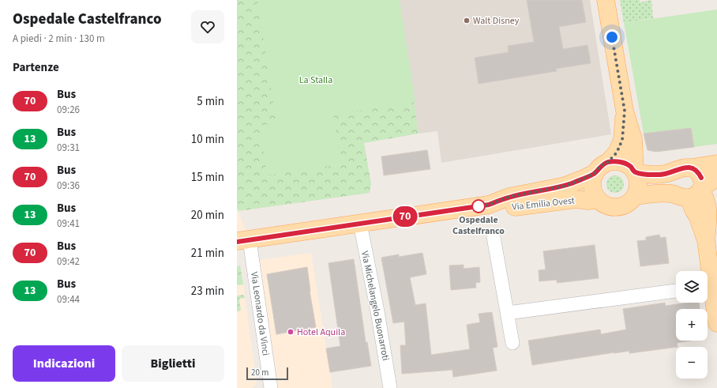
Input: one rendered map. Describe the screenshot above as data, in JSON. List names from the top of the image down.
{
  "streets": {
    "main road": ["Via Emilia Ovest"],
    "street": ["Via Michelangelo Buonarroti", "Via Leonardo da Vinci"]
  },
  "crossings": [
    ["Via Emilia Ovest", "Via Michelangelo Buonarroti"],
    ["Via Emilia Ovest", "Via Leonardo da Vinci"]
  ],
  "parks": ["La Stalla"],
  "places": ["Walt Disney", "Ospedale Castelfranco", "Hotel Aquila"],
  "lines": ["bus line 70"],
  "scale_bar": "20 m",
  "page": {
    "heading": [
      ["Ospedale Castelfranco", "A piedi · 2 min · 130 m"],
      "Partenze"
    ],
    "on_map": "70",
    "list": [
      {
        "mark": "70",
        "name": "Bus",
        "note": "09:26",
        "value": "5 min"
      },
      {
        "mark": "13",
        "name": "Bus",
        "note": "09:31",
        "value": "10 min"
      },
      {
        "mark": "70",
        "name": "Bus",
        "note": "09:36",
        "value": "15 min"
      },
      {
        "mark": "13",
        "name": "Bus",
        "note": "09:41",
        "value": "20 min"
      },
      {
        "mark": "70",
        "name": "Bus",
        "note": "09:42",
        "value": "21 min"
      },
      {
        "mark": "13",
        "name": "Bus",
        "note": "09:44",
        "value": "23 min"
      }
    ],
    "map_buttons": ["+", "−"],
    "buttons": ["Indicazioni", "Biglietti"],
    "scale": "20 m"
  }
}
